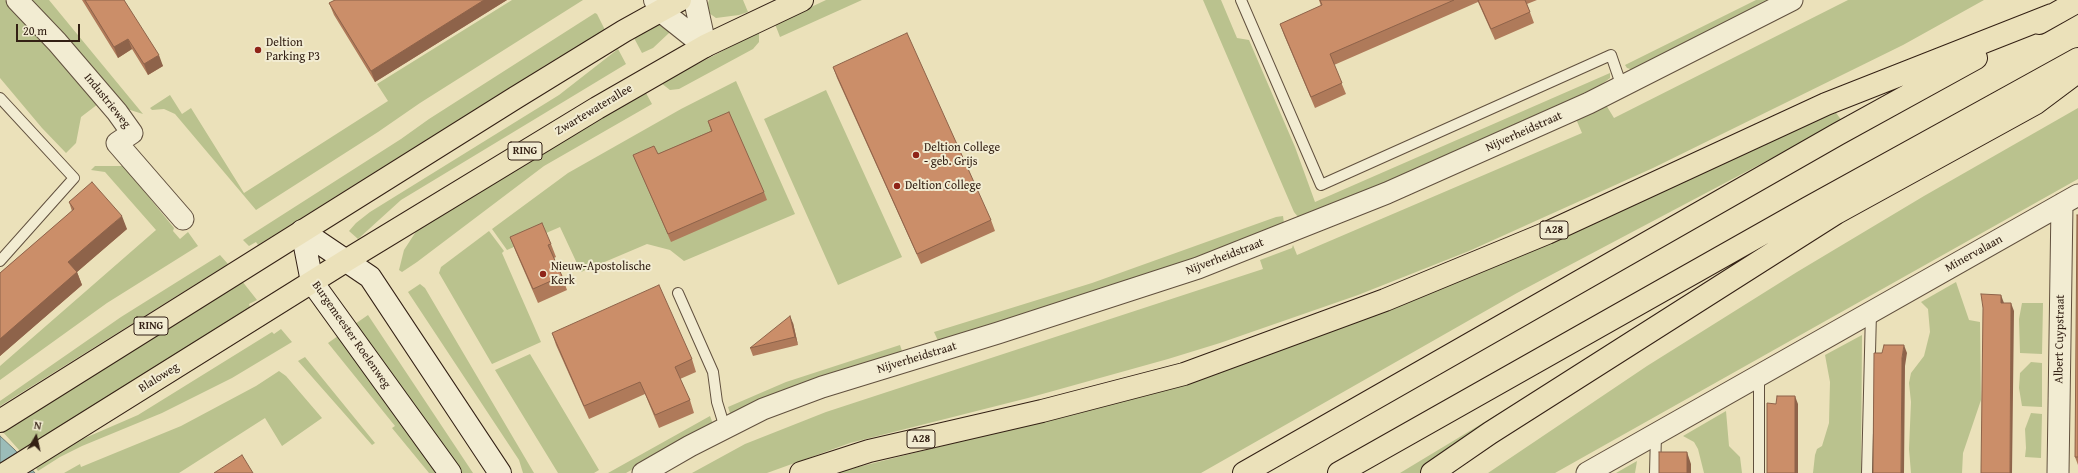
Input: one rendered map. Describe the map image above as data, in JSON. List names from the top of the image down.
{
  "streets": {
    "main road": [
      "Zwartewaterallee",
      "RING",
      "A28",
      "Burgemeester Roelenweg",
      "Blaloweg"
    ],
    "street": [
      "Industrieweg",
      "Nijverheidstraat",
      "Minervalaan",
      "Albert Cuypstraat"
    ]
  },
  "crossings": [
    ["Zwartewaterallee", "Burgemeester Roelenweg"],
    ["Zwartewaterallee", "Blaloweg"],
    ["RING", "Burgemeester Roelenweg"],
    ["Minervalaan", "Albert Cuypstraat"],
    ["Burgemeester Roelenweg", "Blaloweg"]
  ],
  "places": [
    "Deltion Parking P3",
    "Deltion College - geb. Grijs",
    "Deltion College",
    "Nieuw-Apostolische Kerk"
  ],
  "scale_bar": "20 m",
  "north": "top"
}
